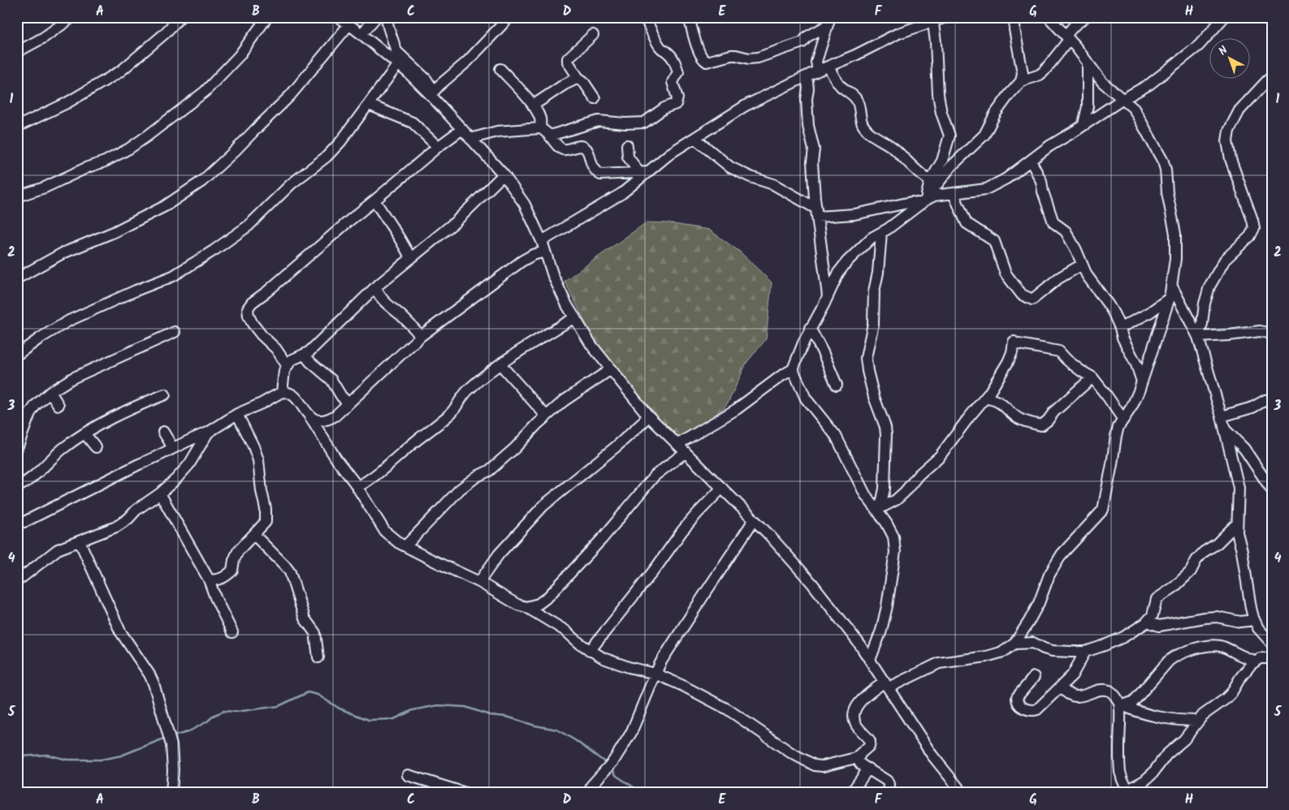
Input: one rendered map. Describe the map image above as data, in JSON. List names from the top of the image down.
{
  "north": "top left",
  "grid": {
    "columns": [
      "A",
      "B",
      "C",
      "D",
      "E",
      "F",
      "G",
      "H"
    ],
    "rows": [
      "1",
      "2",
      "3",
      "4",
      "5"
    ]
  }
}
